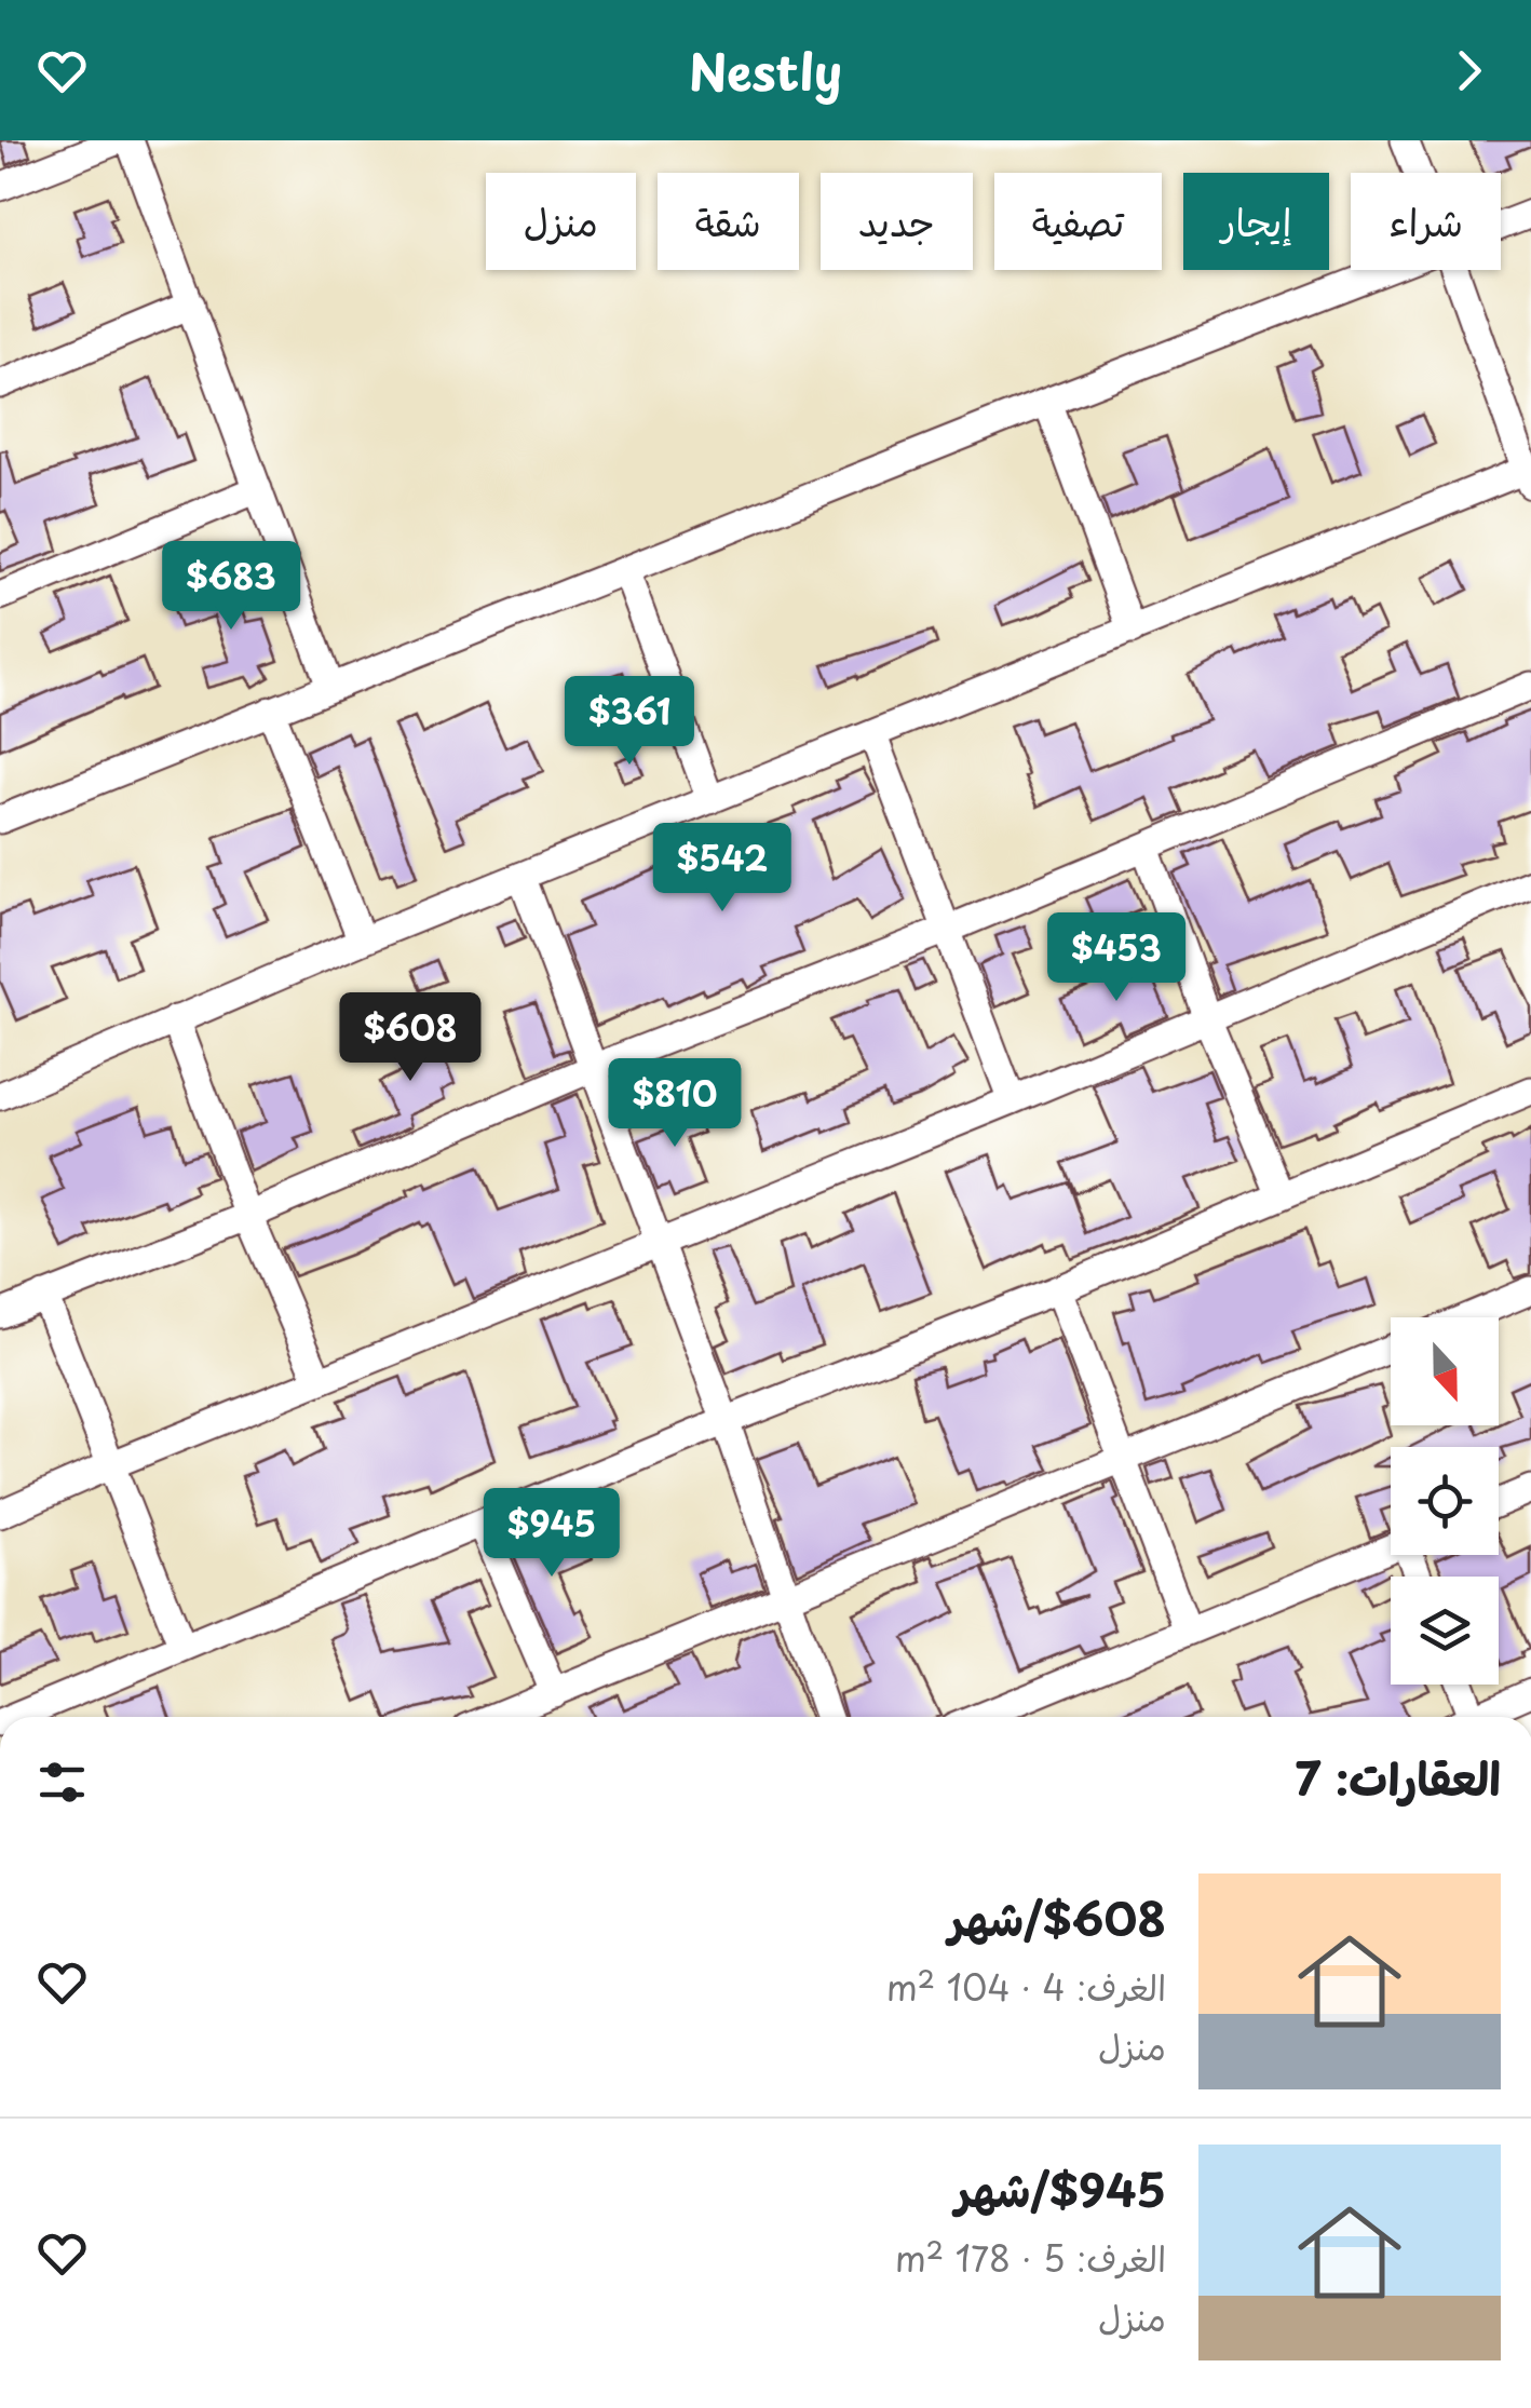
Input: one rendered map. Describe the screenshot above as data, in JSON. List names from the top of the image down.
{
  "north": "bottom",
  "page": {
    "header": "Nestly",
    "chip": [
      "شراء",
      "إيجار",
      "تصفية",
      "جديد",
      "شقة",
      "منزل"
    ],
    "price": [
      "$683",
      "$361",
      "$542",
      "$453",
      "$608",
      "$810",
      "$945"
    ],
    "heading": "العقارات: 7",
    "list": [
      {
        "name": "$608/شهر",
        "note": "الغرف: 4 · 104 m² · منزل"
      },
      {
        "name": "$945/شهر",
        "note": "الغرف: 5 · 178 m² · منزل"
      }
    ]
  }
}
